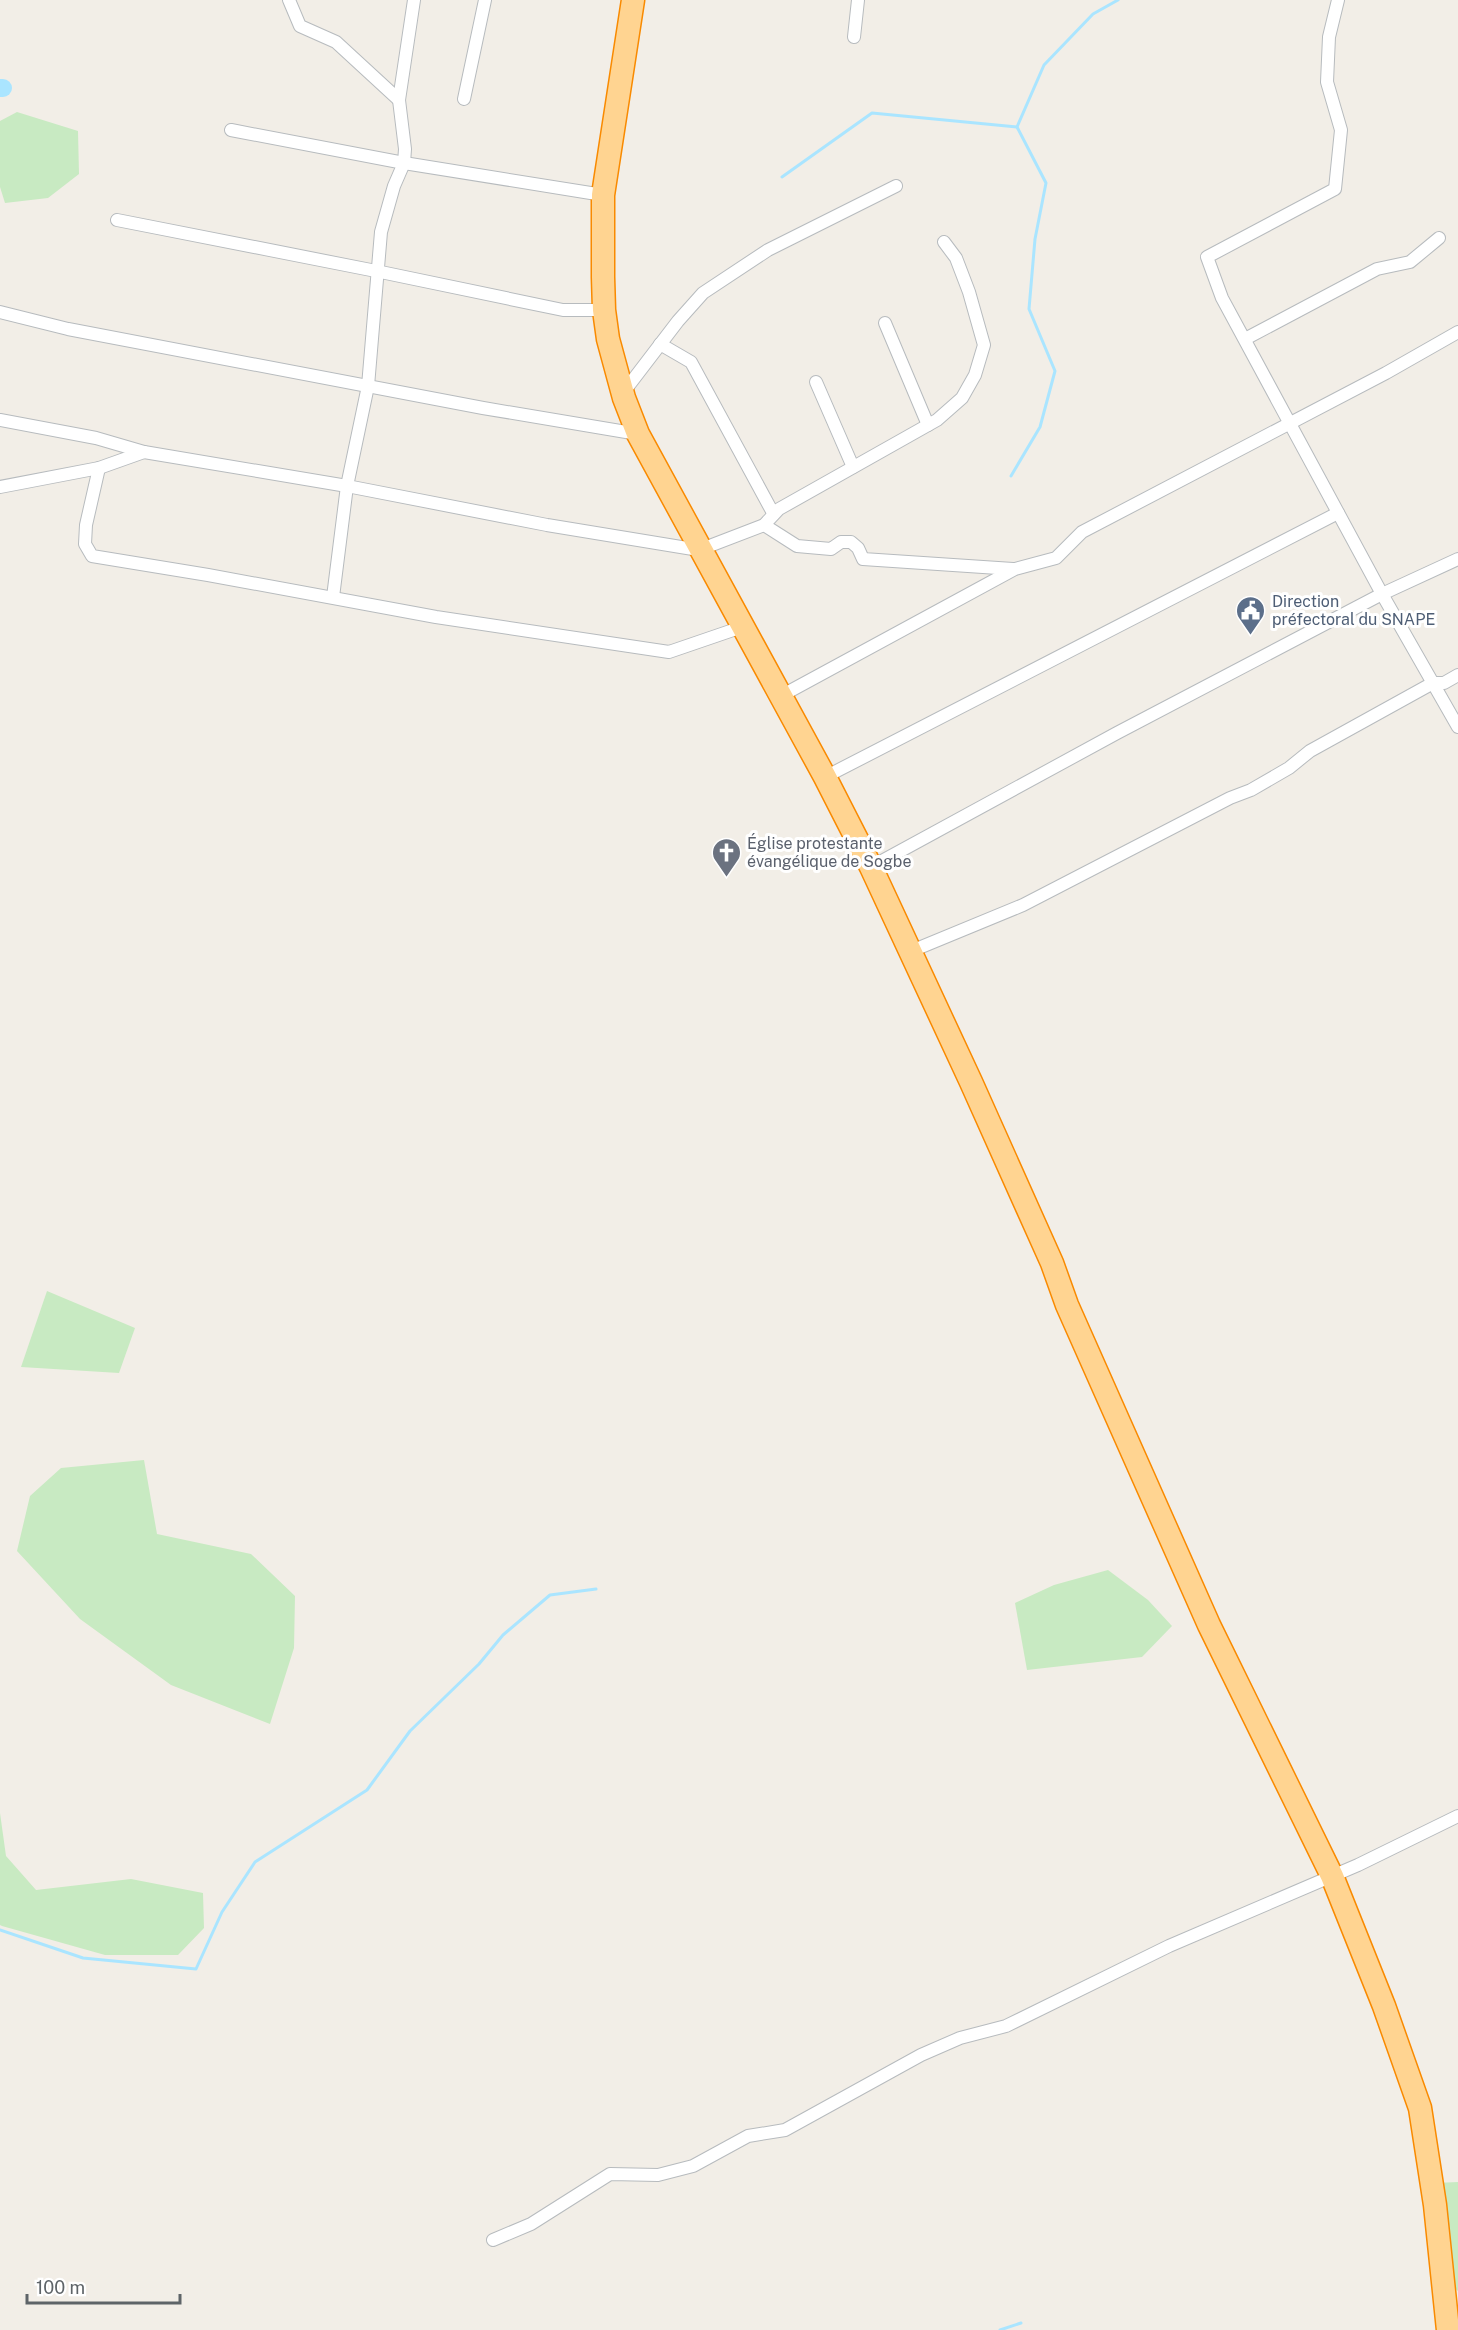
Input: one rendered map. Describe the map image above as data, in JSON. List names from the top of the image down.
{
  "places": {
    "public building": ["Direction préfectoral du SNAPE"],
    "church": ["Église protestante évangélique de Sogbe"]
  },
  "scale_bar": "100 m"
}
